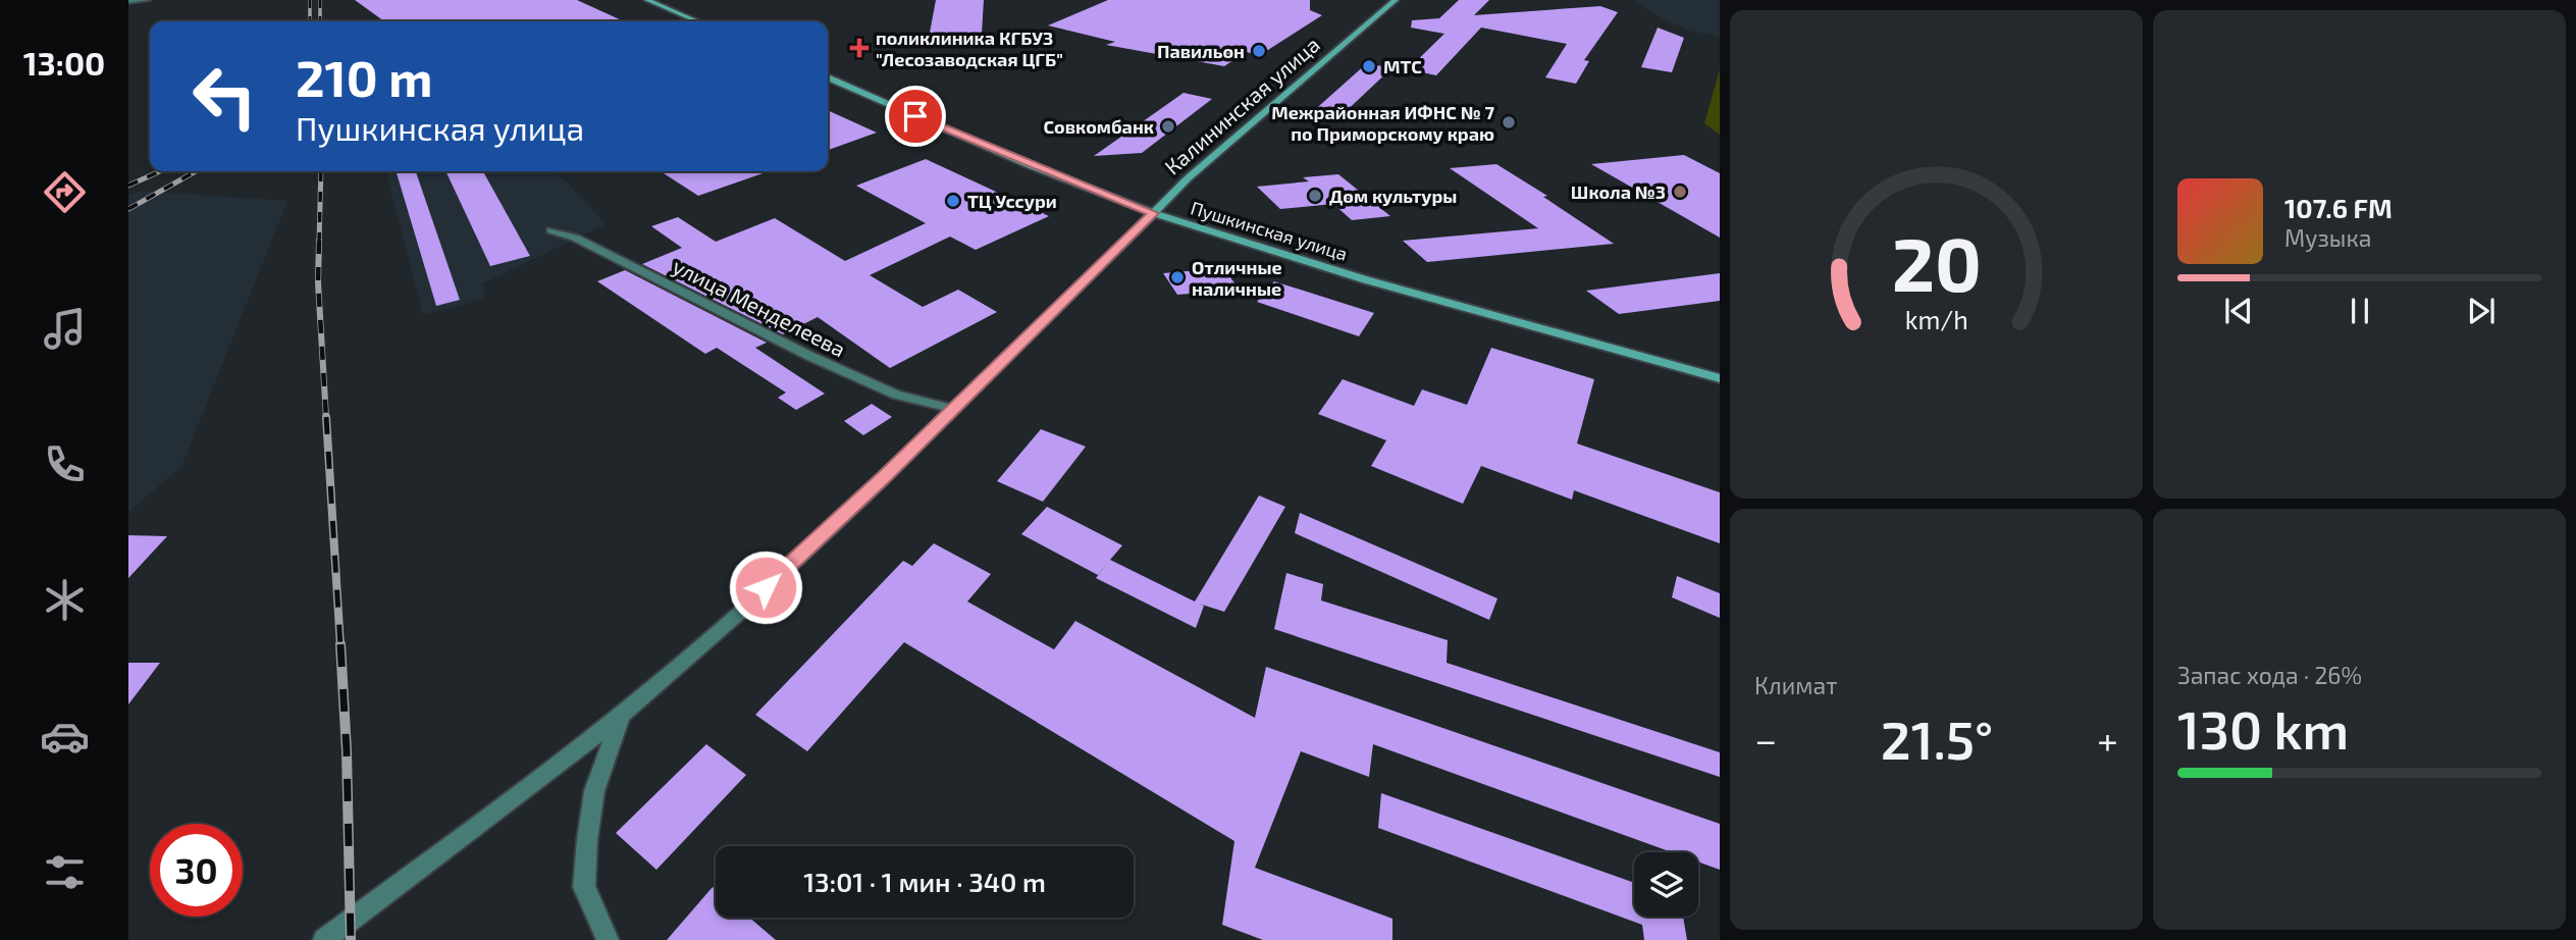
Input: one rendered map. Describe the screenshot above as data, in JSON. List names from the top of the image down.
{
  "streets": {
    "main road": ["Калининская улица", "Пушкинская улица"],
    "street": ["улица Менделеева"]
  },
  "crossings": [
    ["Калининская улица", "Пушкинская улица"],
    ["Калининская улица", "улица Менделеева"]
  ],
  "places": {
    "health": ["поликлиника КГБУЗ \"Лесозаводская ЦГБ\""],
    "other": [
      "Павильон",
      "МТС",
      "Межрайонная ИФНС № 7 по Приморскому краю",
      "Совкомбанк",
      "Школа №3",
      "Дом культуры",
      "ТЦ Уссури",
      "Отличные наличные"
    ]
  },
  "page": {
    "tabs": "13:00",
    "turn": ["210 m", "Пушкинская улица"],
    "song": ["107.6 FM", "Музыка"],
    "tile": [
      "Климат",
      ["Запас хода · 26%", "130 km"]
    ],
    "heat": ["−", "21.5°", "+"],
    "limit": "30",
    "trip": "13:01 · 1 мин · 340 m",
    "gauge": ["20", "km/h"]
  }
}
